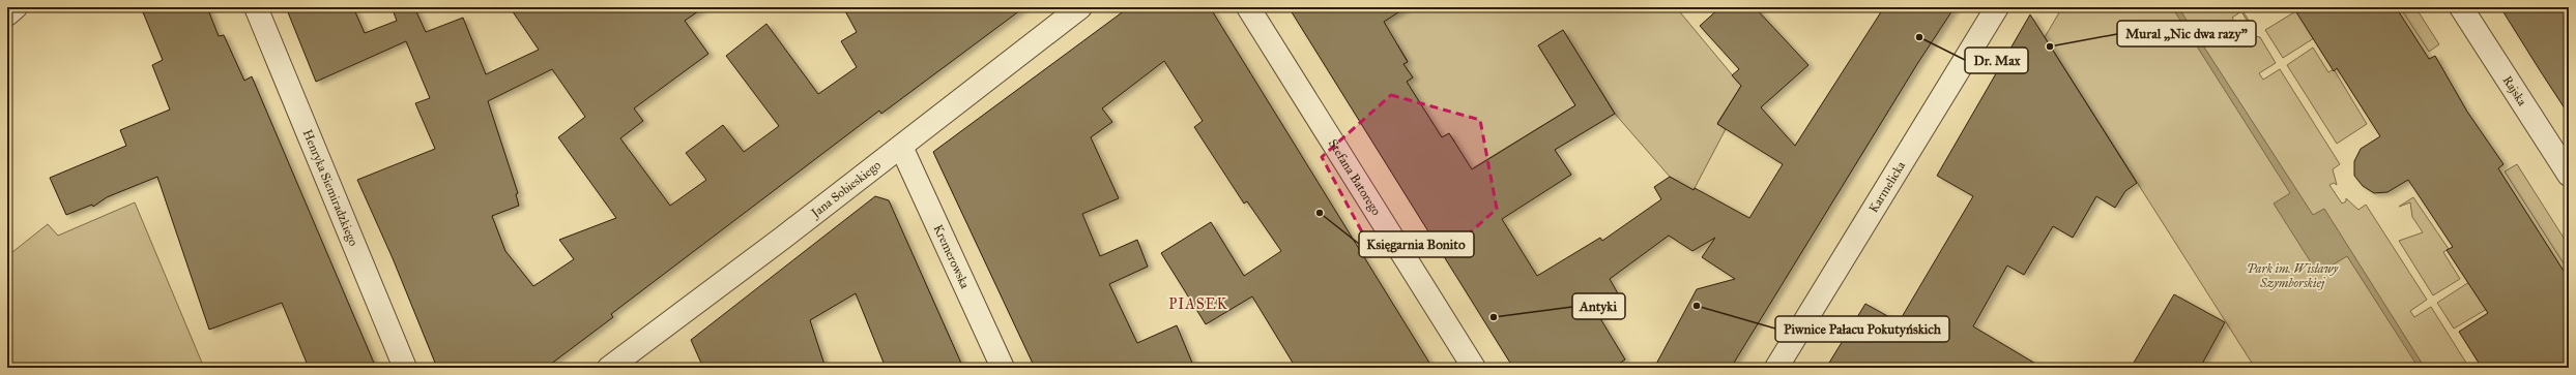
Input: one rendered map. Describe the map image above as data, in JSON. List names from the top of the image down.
{
  "streets": {
    "street": [
      "Rajska",
      "Stefana Batorego",
      "Henryka Siemiradzkiego",
      "Karmelicka",
      "Jana Sobieskiego",
      "Kremerowska"
    ]
  },
  "crossings": [
    ["Jana Sobieskiego", "Kremerowska"]
  ],
  "districts": ["PIASEK"],
  "parks": ["Park im. Wisławy Szymborskiej"],
  "places": [
    "Dr. Max",
    "Mural „Nic dwa razy”",
    "Księgarnia Bonito",
    "Piwnice Pałacu Pokutyńskich",
    "Antyki"
  ]
}
